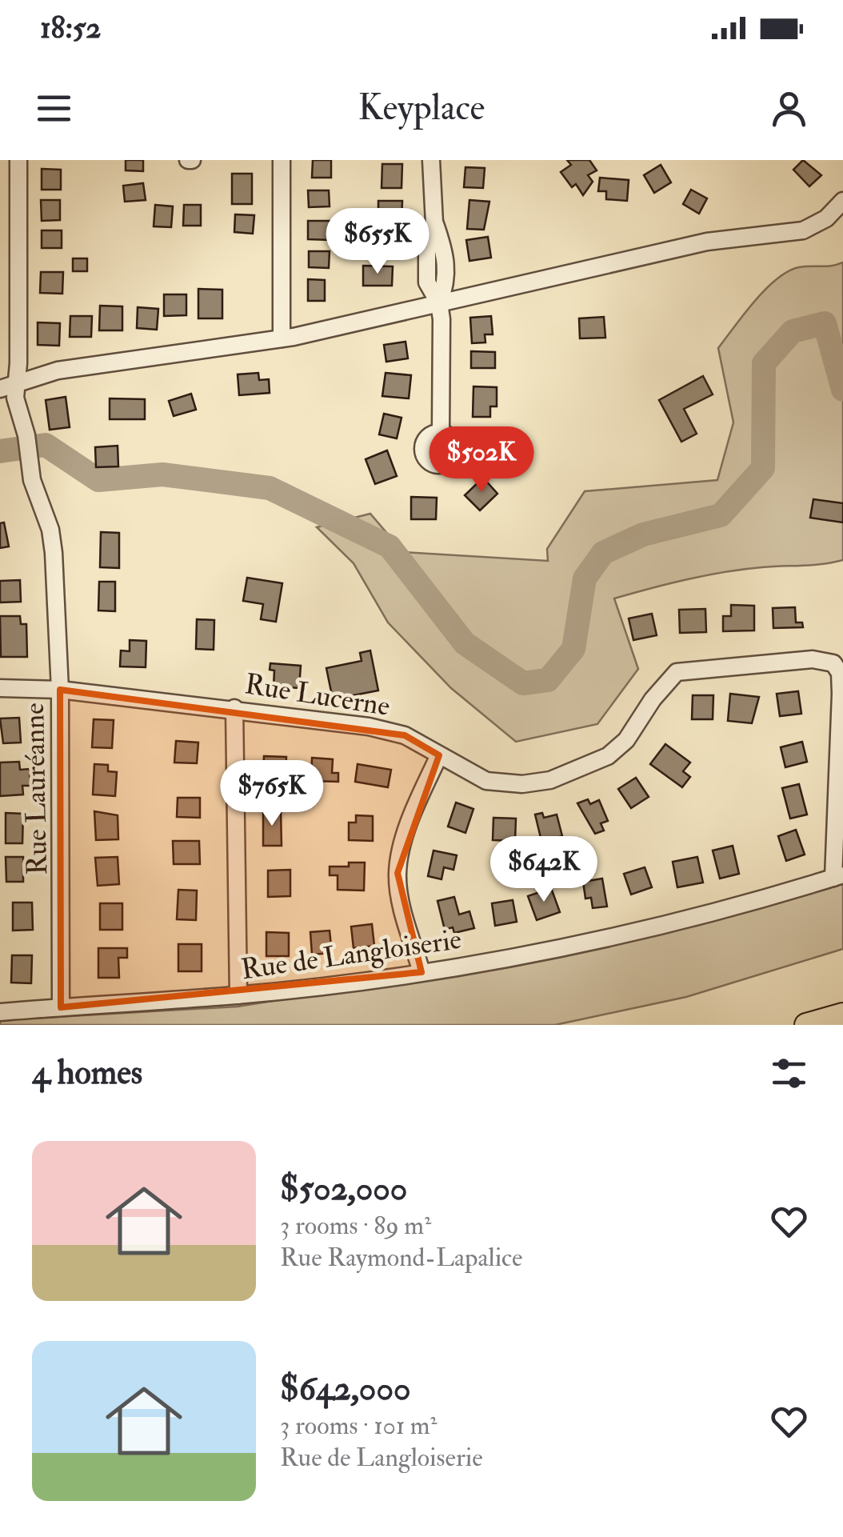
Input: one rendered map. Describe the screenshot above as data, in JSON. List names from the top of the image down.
{
  "streets": {
    "street": ["Rue Lucerne", "Rue Lauréanne", "Rue de Langloiserie"]
  },
  "crossings": [
    ["Rue Lucerne", "Rue Lauréanne"],
    ["Rue Lucerne", "Rue de Langloiserie"],
    ["Rue Lauréanne", "Rue de Langloiserie"]
  ],
  "page": {
    "status": "18:52",
    "header": "Keyplace",
    "price": [
      "$655K",
      "$502K",
      "$765K",
      "$642K"
    ],
    "heading": "4 homes",
    "list": [
      {
        "name": "$502,000",
        "note": "3 rooms · 89 m² · Rue Raymond-Lapalice"
      },
      {
        "name": "$642,000",
        "note": "3 rooms · 101 m² · Rue de Langloiserie"
      }
    ]
  }
}
